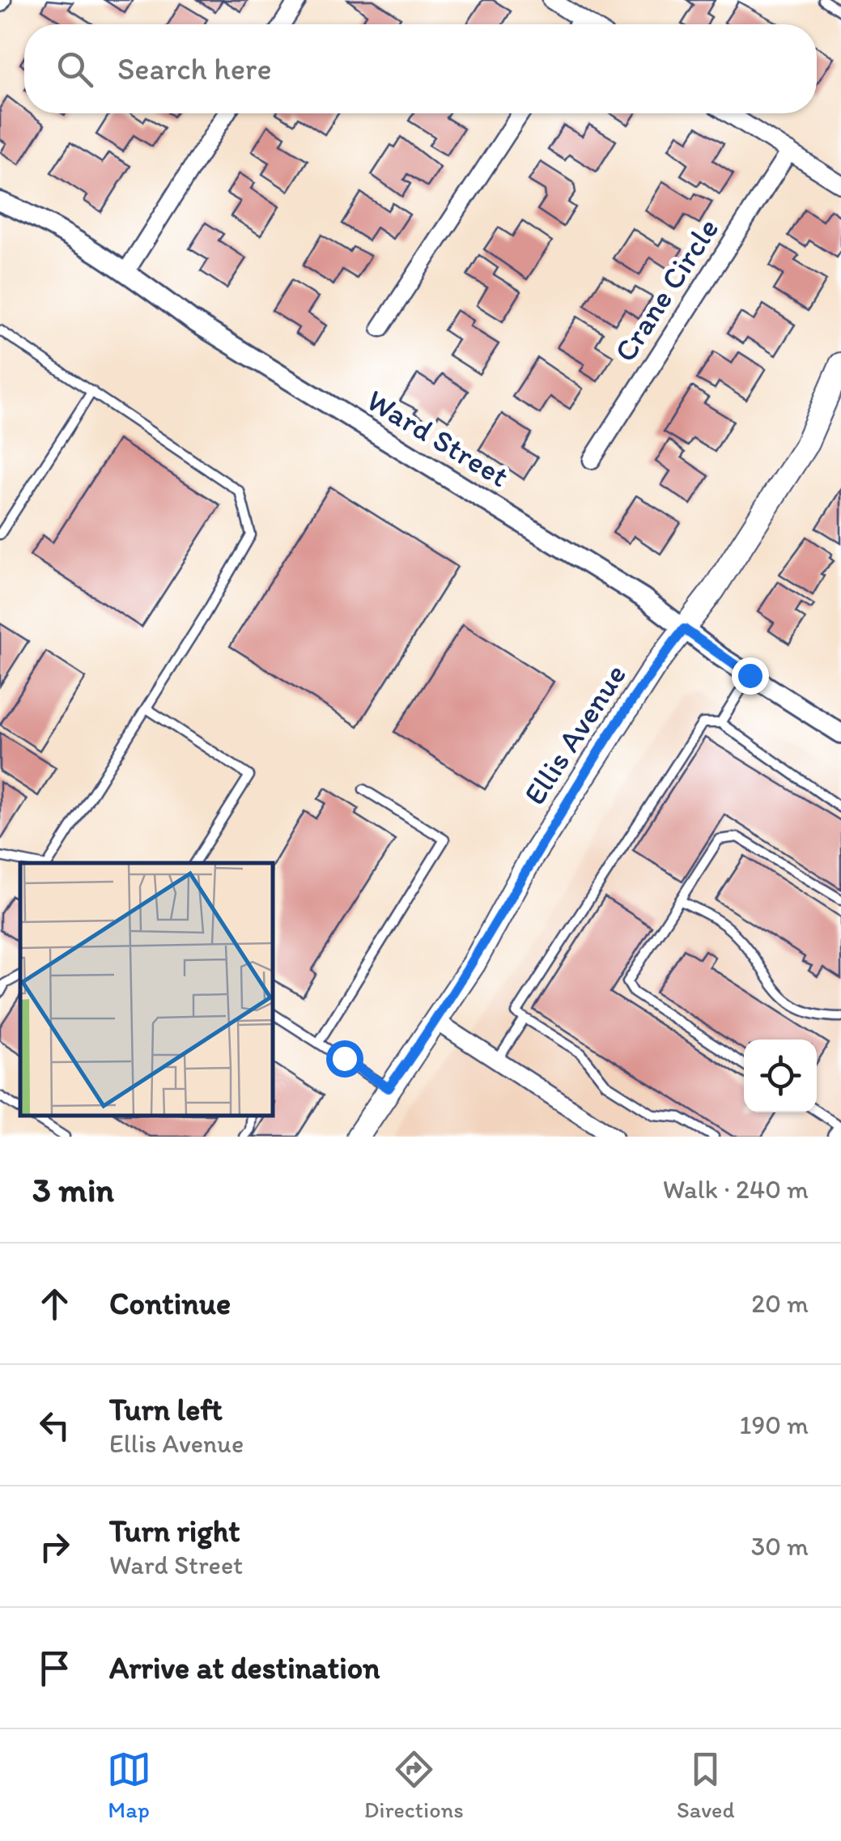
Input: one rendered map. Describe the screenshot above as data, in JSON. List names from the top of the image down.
{
  "streets": {
    "main road": ["Ellis Avenue"],
    "street": ["Crane Circle", "Ward Street"]
  },
  "crossings": [
    ["Ward Street", "Ellis Avenue"]
  ],
  "page": {
    "search": "Search here",
    "heading": ["3 min", "Walk · 240 m"],
    "list": [
      ["Continue", "20 m"],
      ["Turn left", "Ellis Avenue", "190 m"],
      ["Turn right", "Ward Street", "30 m"],
      "Arrive at destination"
    ],
    "nav": ["Map", "Directions", "Saved"]
  }
}
